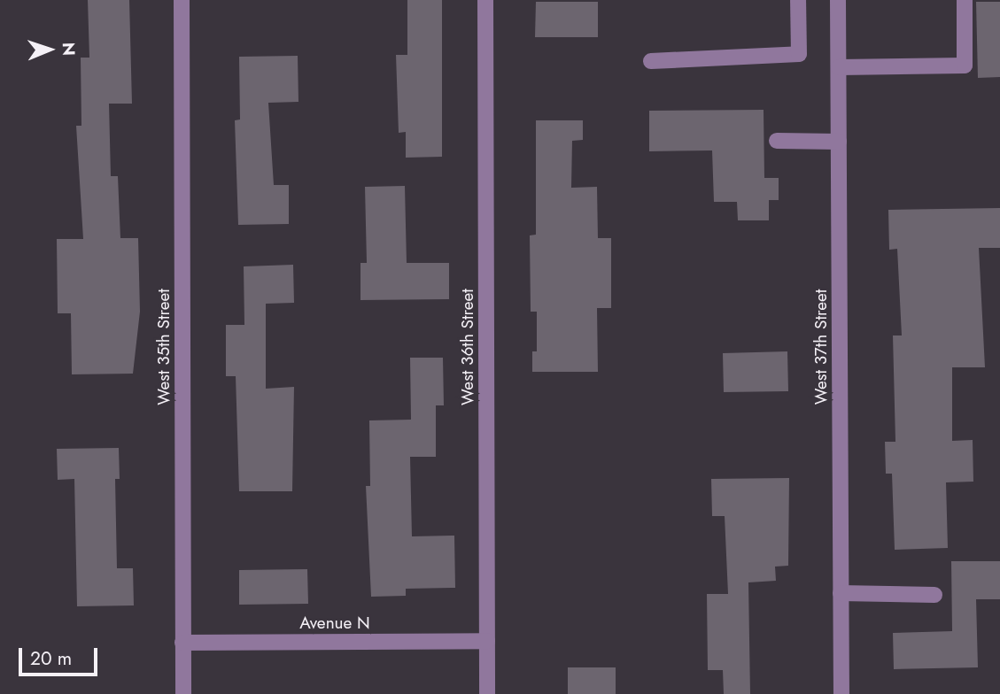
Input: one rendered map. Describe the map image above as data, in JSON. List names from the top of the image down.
{
  "streets": {
    "street": [
      "West 35th Street",
      "West 36th Street",
      "West 37th Street",
      "Avenue N"
    ]
  },
  "crossings": [
    ["West 35th Street", "Avenue N"],
    ["West 36th Street", "Avenue N"]
  ],
  "scale_bar": "20 m",
  "north": "right"
}
